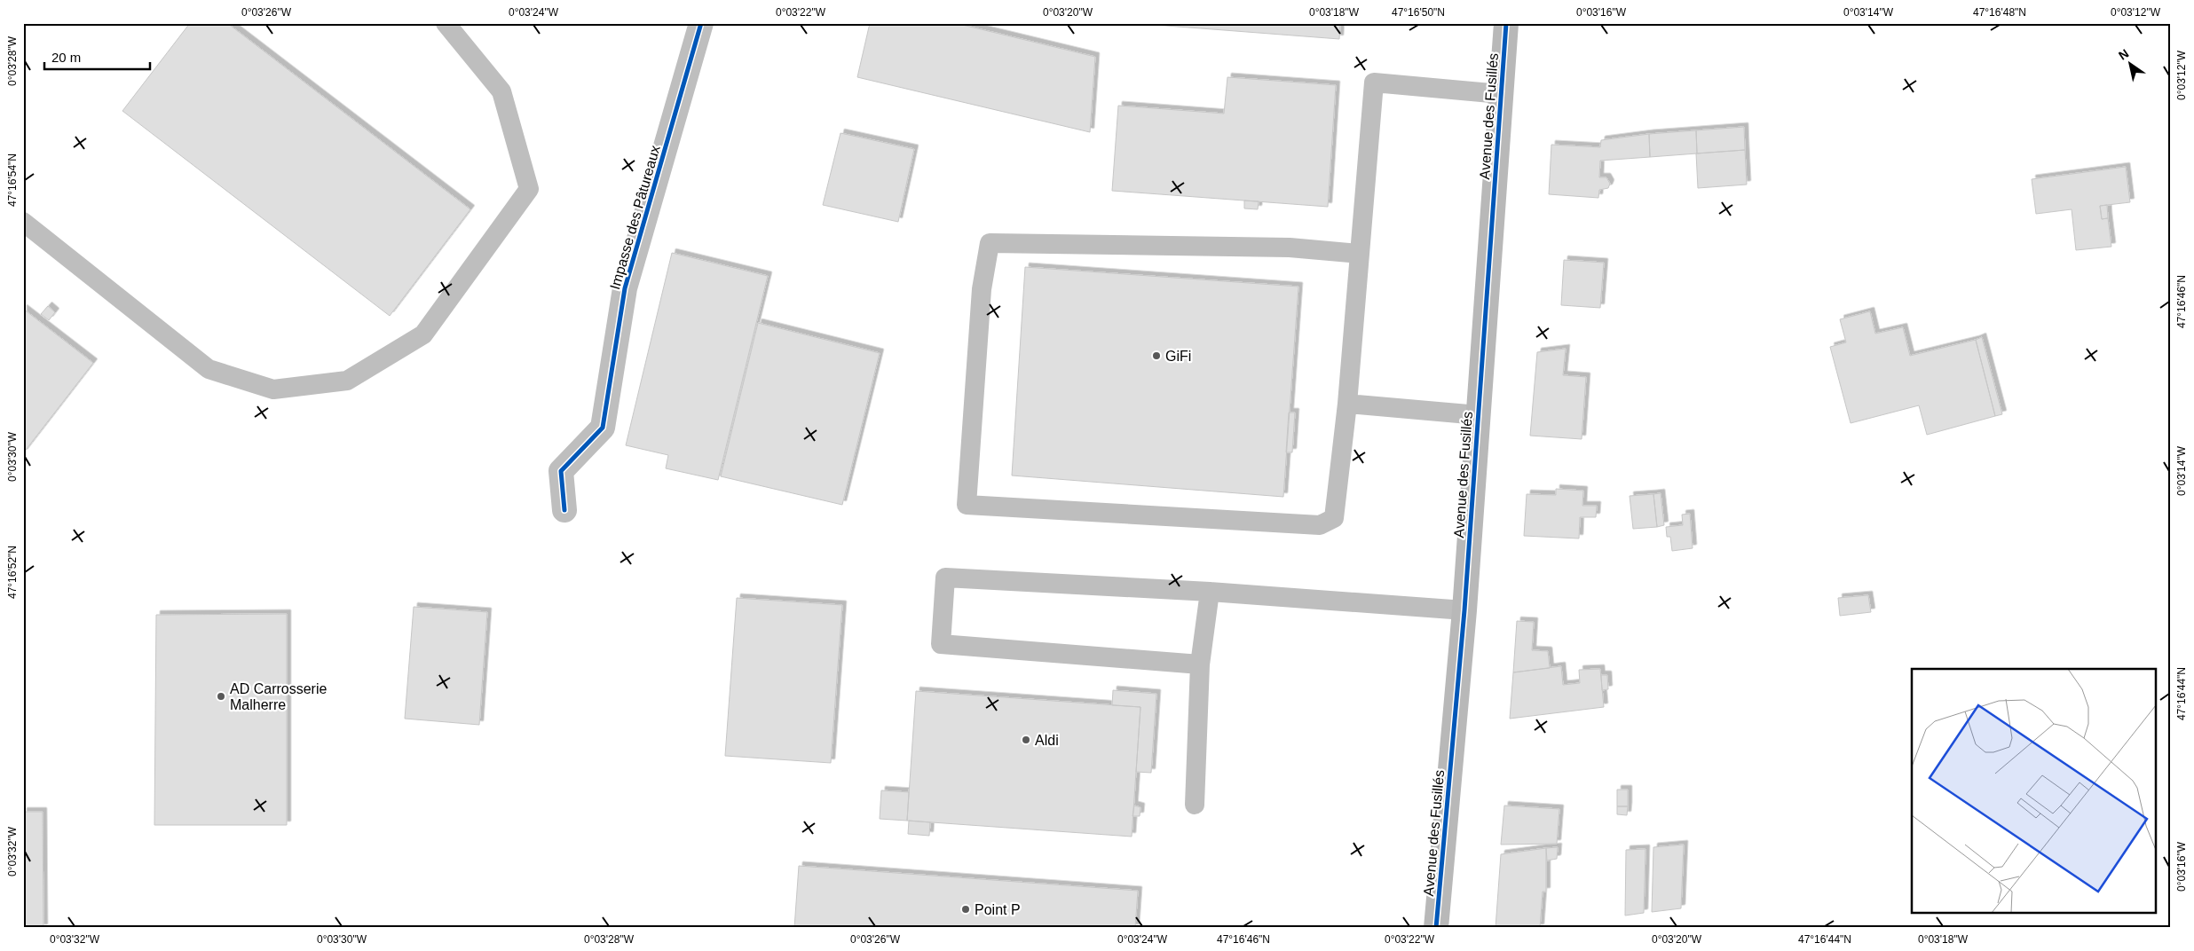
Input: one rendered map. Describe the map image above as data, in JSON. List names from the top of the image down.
{
  "streets": {
    "main road": ["Avenue des Fusillés"],
    "street": ["Impasse des Pâtureaux"]
  },
  "places": [
    "GiFi",
    "AD Carrosserie Malherre",
    "Aldi",
    "Point P"
  ],
  "scale_bar": "20 m",
  "north": "top left",
  "coordinates": [
    "0°03'26\"W",
    "0°03'24\"W",
    "0°03'22\"W",
    "0°03'20\"W",
    "0°03'18\"W",
    "47°16'50\"N",
    "0°03'16\"W",
    "0°03'14\"W",
    "47°16'48\"N",
    "0°03'12\"W",
    "0°03'28\"W",
    "47°16'54\"N",
    "47°16'46\"N",
    "0°03'30\"W",
    "47°16'52\"N",
    "47°16'44\"N",
    "0°03'32\"W"
  ]
}
